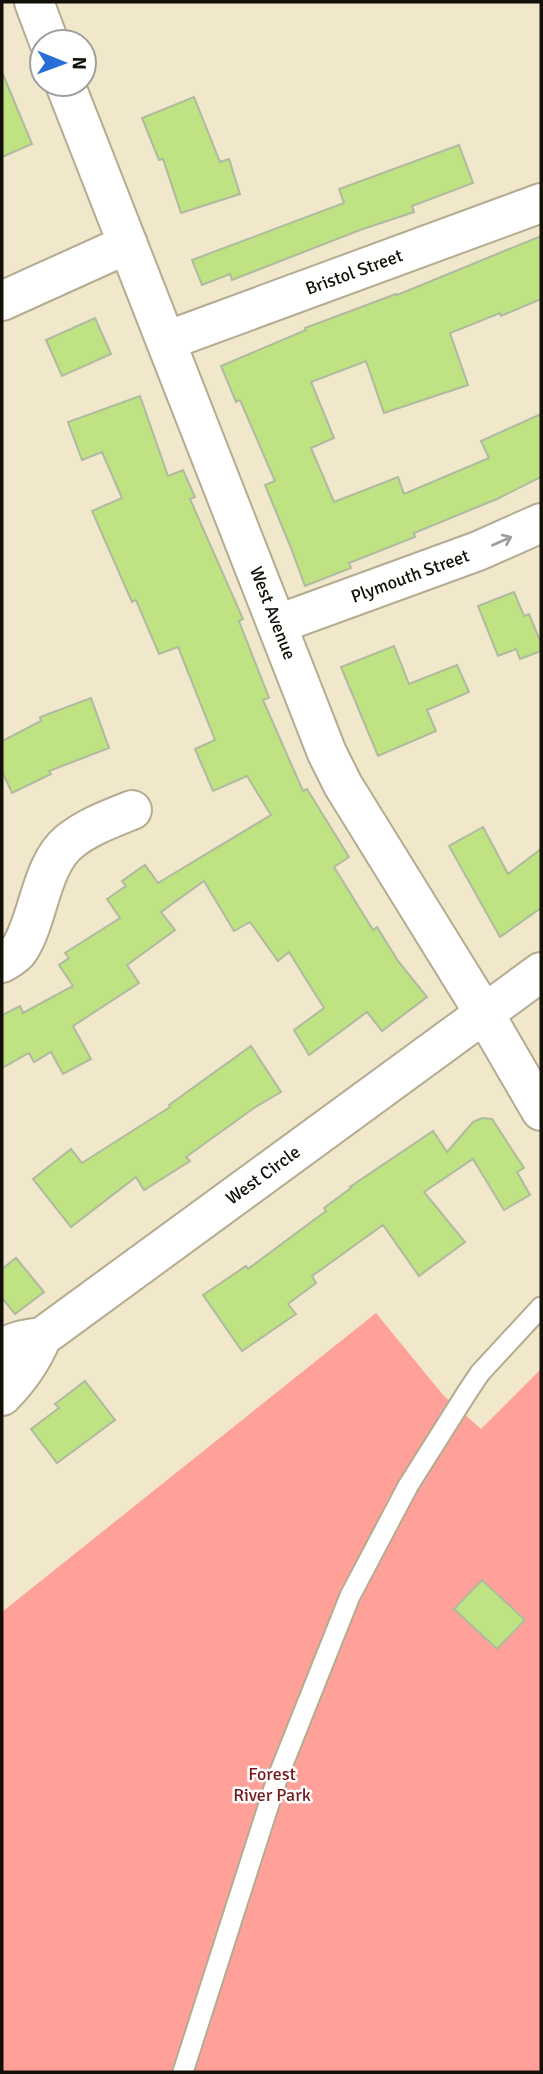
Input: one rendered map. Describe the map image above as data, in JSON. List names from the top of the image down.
{
  "streets": {
    "street": [
      "Bristol Street",
      "Plymouth Street",
      "West Avenue",
      "West Circle"
    ]
  },
  "crossings": [
    ["Bristol Street", "West Avenue"],
    ["Plymouth Street", "West Avenue"],
    ["West Avenue", "West Circle"]
  ],
  "one_way": ["Plymouth Street"],
  "parks": ["Forest River Park"],
  "north": "right"
}
